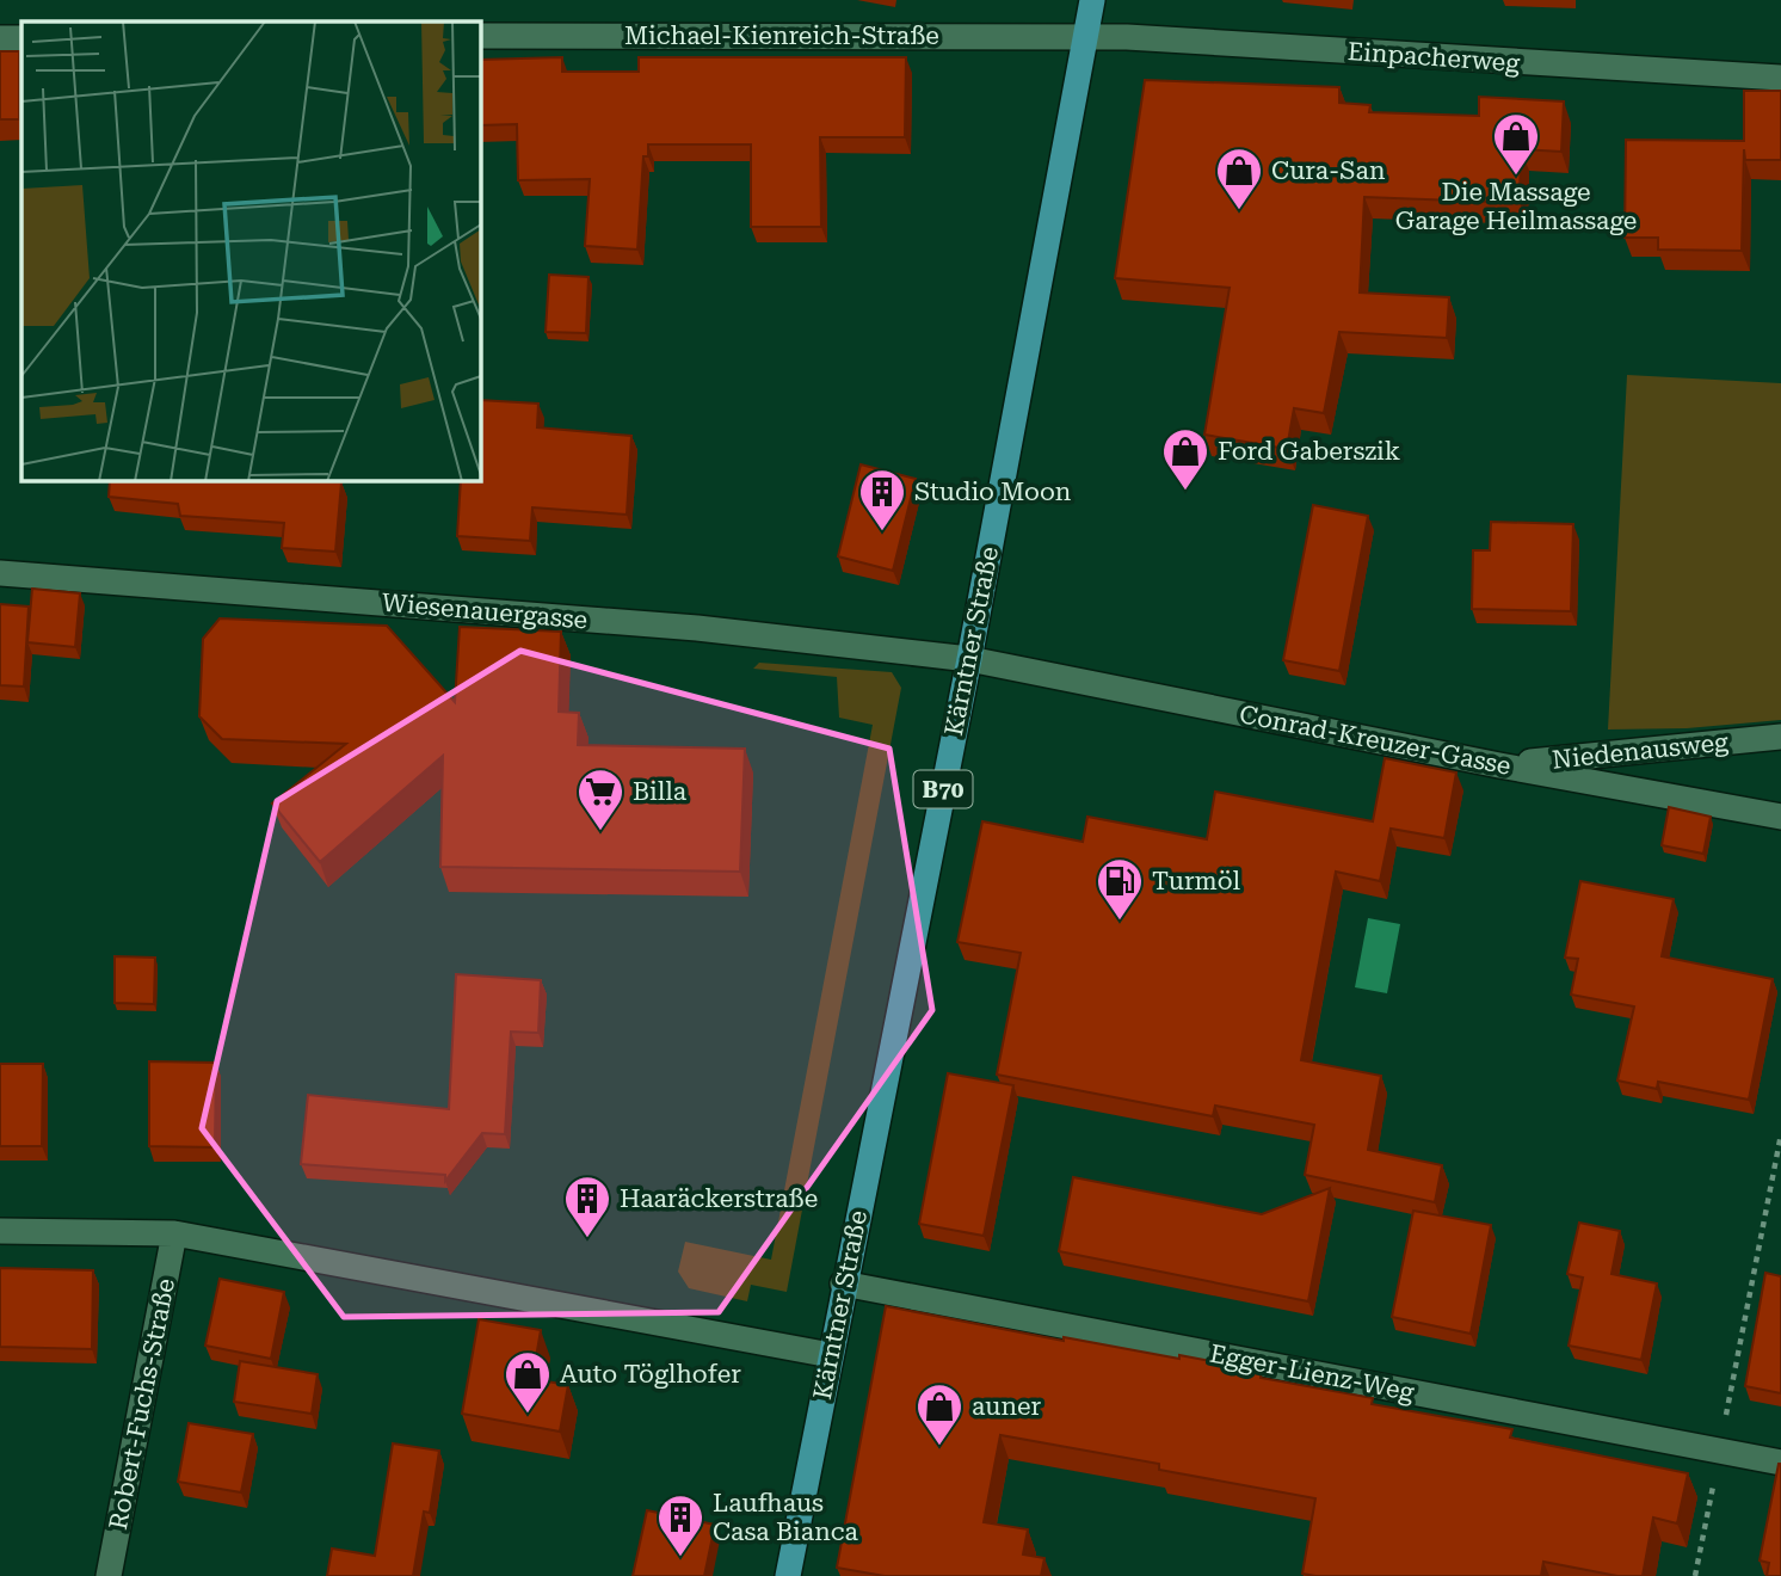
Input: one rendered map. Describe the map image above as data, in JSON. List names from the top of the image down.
{
  "streets": {
    "main road": ["Kärntner Straße", "B70"],
    "street": [
      "Michael-Kienreich-Straße",
      "Einpacherweg",
      "Wiesenauergasse",
      "Conrad-Kreuzer-Gasse",
      "Niedenausweg",
      "Egger-Lienz-Weg",
      "Robert-Fuchs-Straße"
    ]
  },
  "crossings": [
    ["Michael-Kienreich-Straße", "Einpacherweg"],
    ["Michael-Kienreich-Straße", "Kärntner Straße"],
    ["Einpacherweg", "Kärntner Straße"],
    ["Wiesenauergasse", "Kärntner Straße"],
    ["Wiesenauergasse", "Conrad-Kreuzer-Gasse"],
    ["Kärntner Straße", "Conrad-Kreuzer-Gasse"],
    ["Kärntner Straße", "Egger-Lienz-Weg"],
    ["Conrad-Kreuzer-Gasse", "Niedenausweg"]
  ],
  "places": {
    "shop": [
      "Die Massage Garage Heilmassage",
      "Cura-San",
      "Ford Gaberszik",
      "Auto Töglhofer",
      "auner"
    ],
    "building": ["Studio Moon", "Haaräckerstraße", "Laufhaus Casa Bianca"],
    "supermarket": ["Billa"],
    "fuel station": ["Turmöl"]
  }
}
